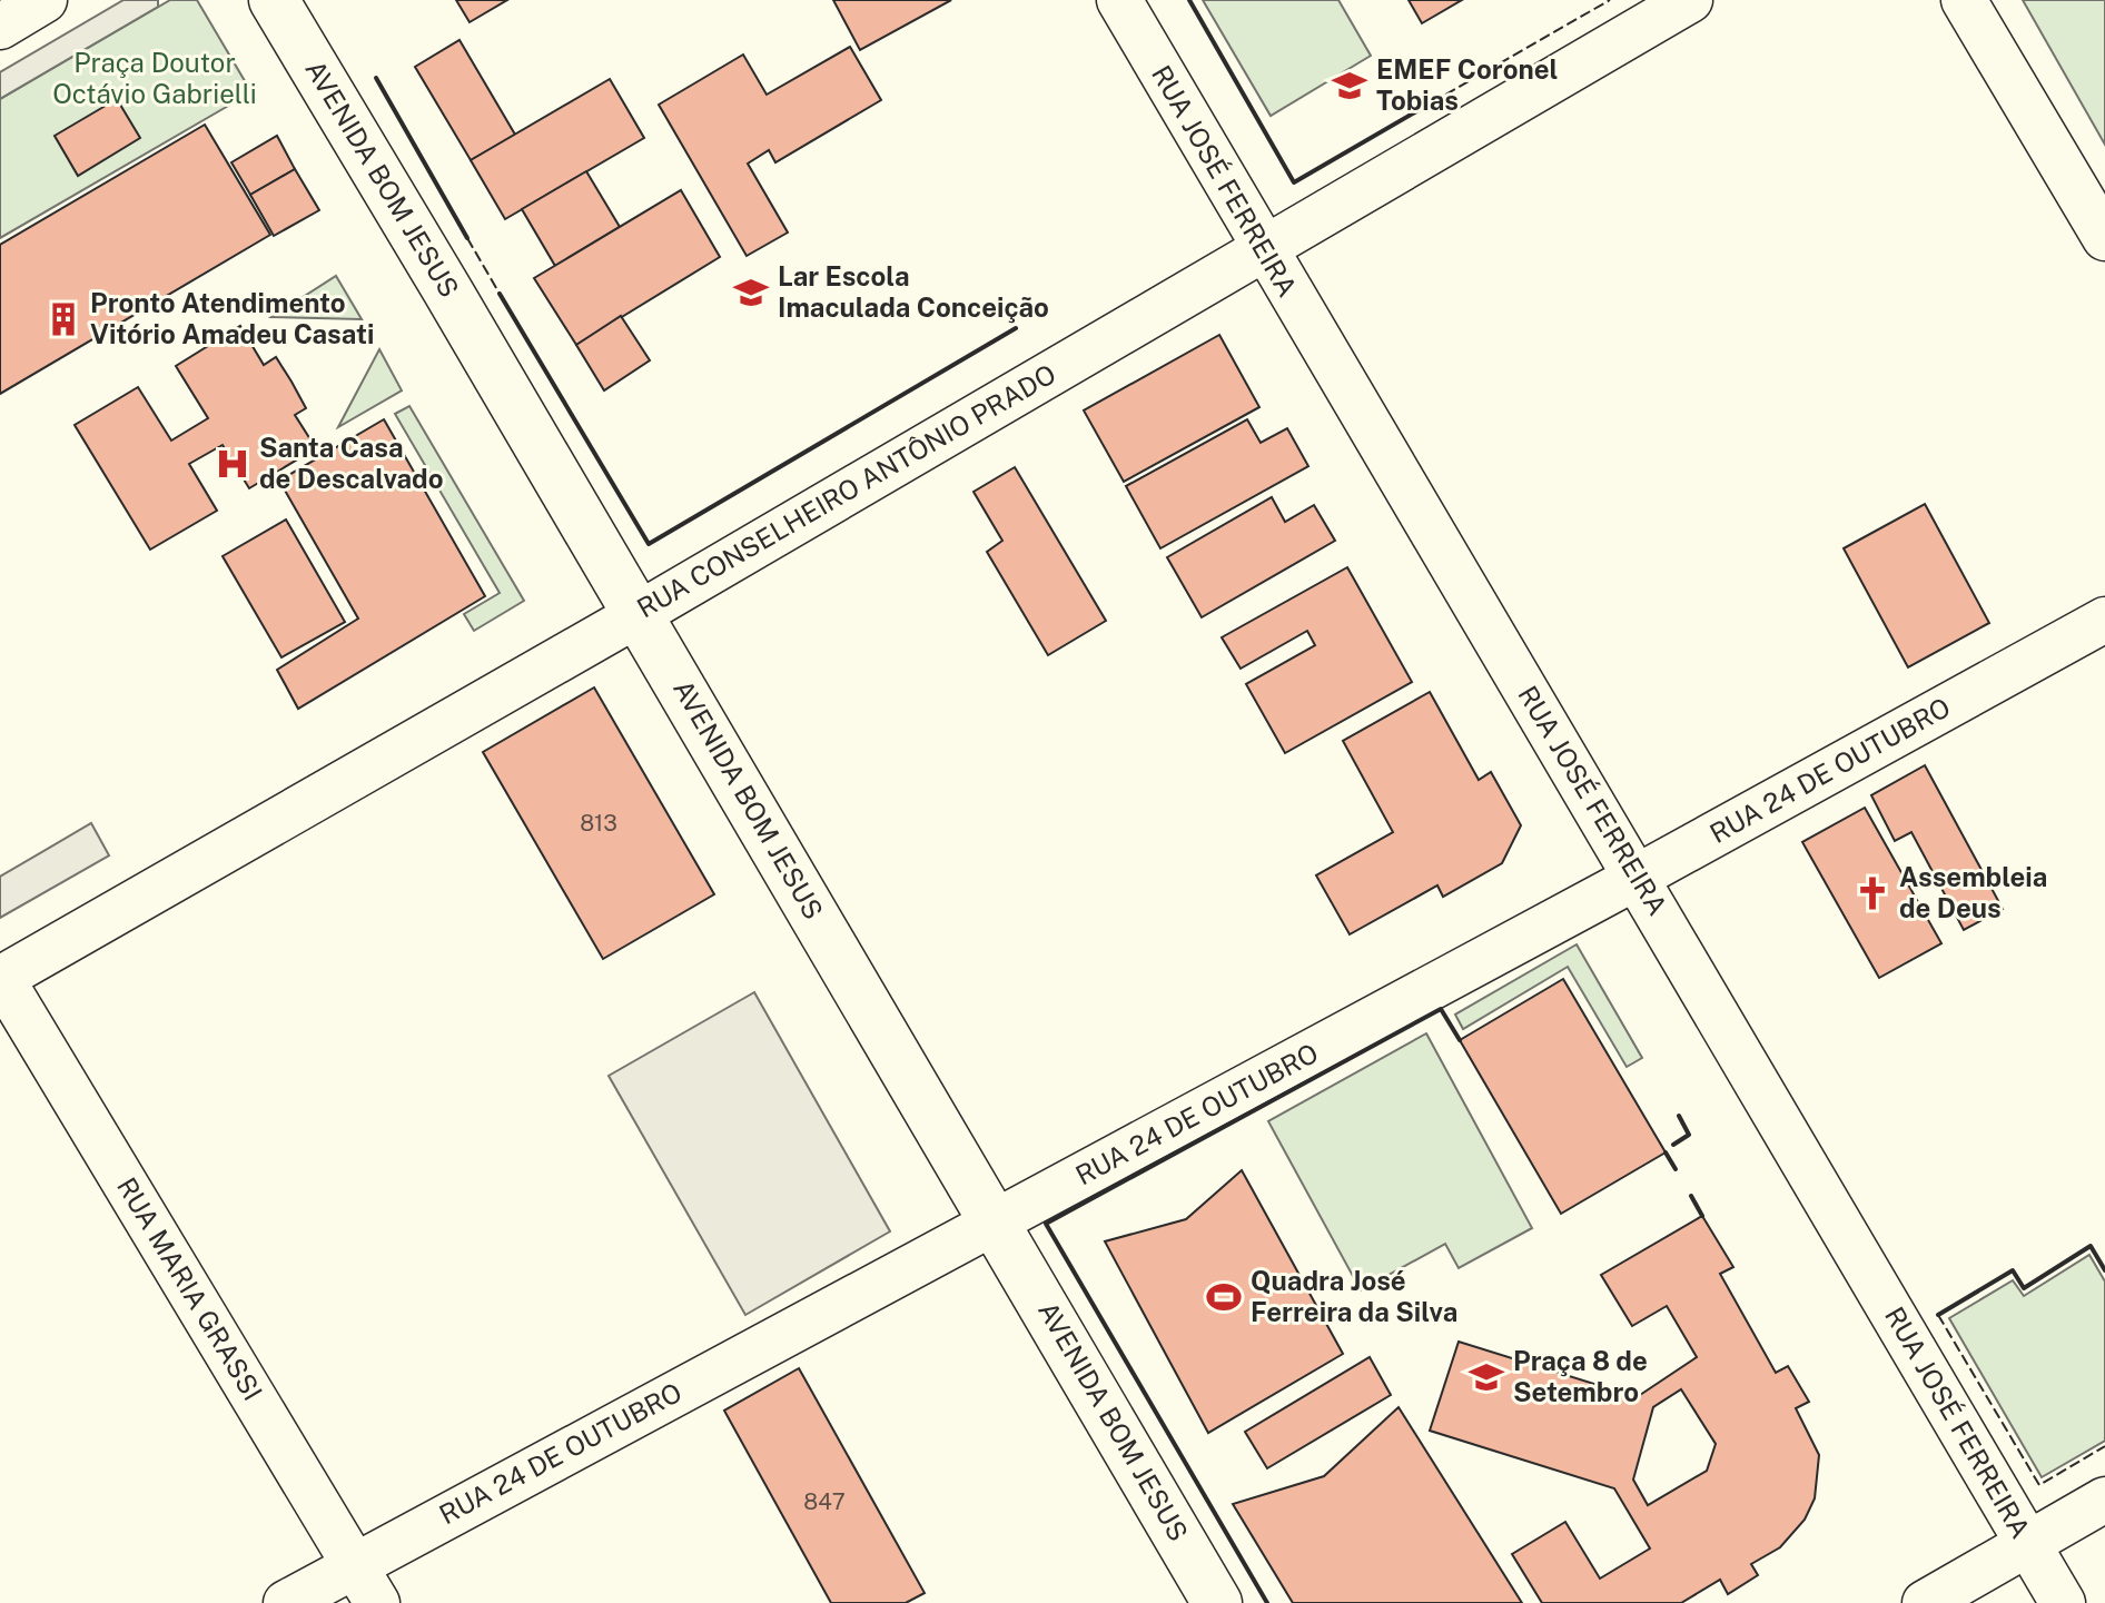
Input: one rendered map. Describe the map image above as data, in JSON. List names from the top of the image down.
{
  "streets": {
    "street": [
      "AVENIDA BOM JESUS",
      "RUA JOSÉ FERREIRA",
      "RUA CONSELHEIRO ANTÔNIO PRADO",
      "RUA 24 DE OUTUBRO",
      "RUA MARIA GRASSI"
    ]
  },
  "crossings": [
    ["AVENIDA BOM JESUS", "RUA CONSELHEIRO ANTÔNIO PRADO"],
    ["AVENIDA BOM JESUS", "RUA 24 DE OUTUBRO"],
    ["RUA JOSÉ FERREIRA", "RUA CONSELHEIRO ANTÔNIO PRADO"],
    ["RUA JOSÉ FERREIRA", "RUA 24 DE OUTUBRO"],
    ["RUA CONSELHEIRO ANTÔNIO PRADO", "RUA MARIA GRASSI"],
    ["RUA 24 DE OUTUBRO", "RUA MARIA GRASSI"]
  ],
  "parks": ["Praça Doutor Octávio Gabrielli"],
  "places": {
    "school or university": ["EMEF Coronel Tobias", "Lar Escola Imaculada Conceição", "Praça 8 de Setembro"],
    "building": ["Pronto Atendimento Vitório Amadeu Casati"],
    "hospital": ["Santa Casa de Descalvado"],
    "church": ["Assembleia de Deus"],
    "sports": ["Quadra José Ferreira da Silva"]
  },
  "house_numbers": ["813", "847"]
}
